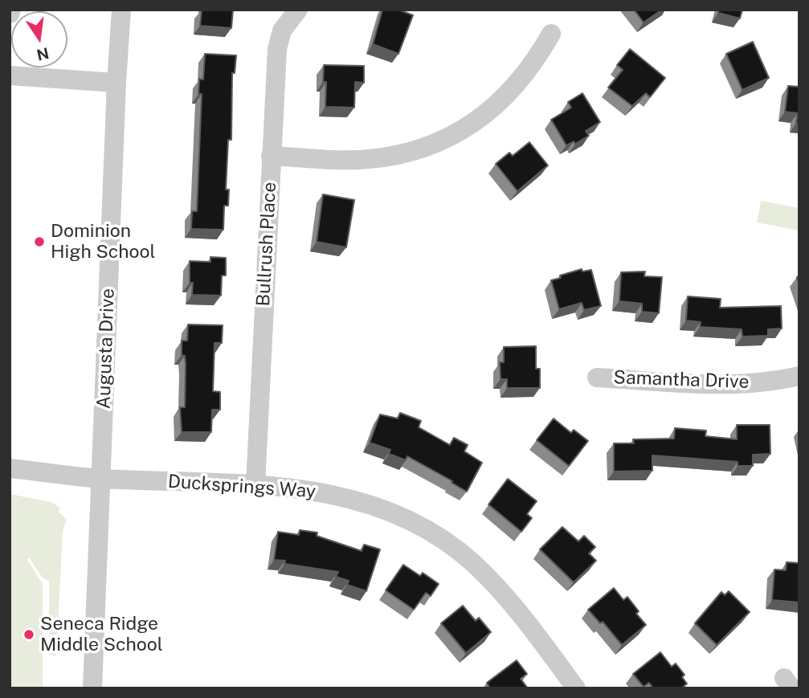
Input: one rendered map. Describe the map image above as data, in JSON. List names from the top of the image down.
{
  "streets": {
    "street": [
      "Bullrush Place",
      "Augusta Drive",
      "Samantha Drive",
      "Ducksprings Way"
    ]
  },
  "crossings": [
    ["Bullrush Place", "Ducksprings Way"],
    ["Augusta Drive", "Ducksprings Way"]
  ],
  "places": ["Dominion High School", "Seneca Ridge Middle School"],
  "north": "bottom"
}
